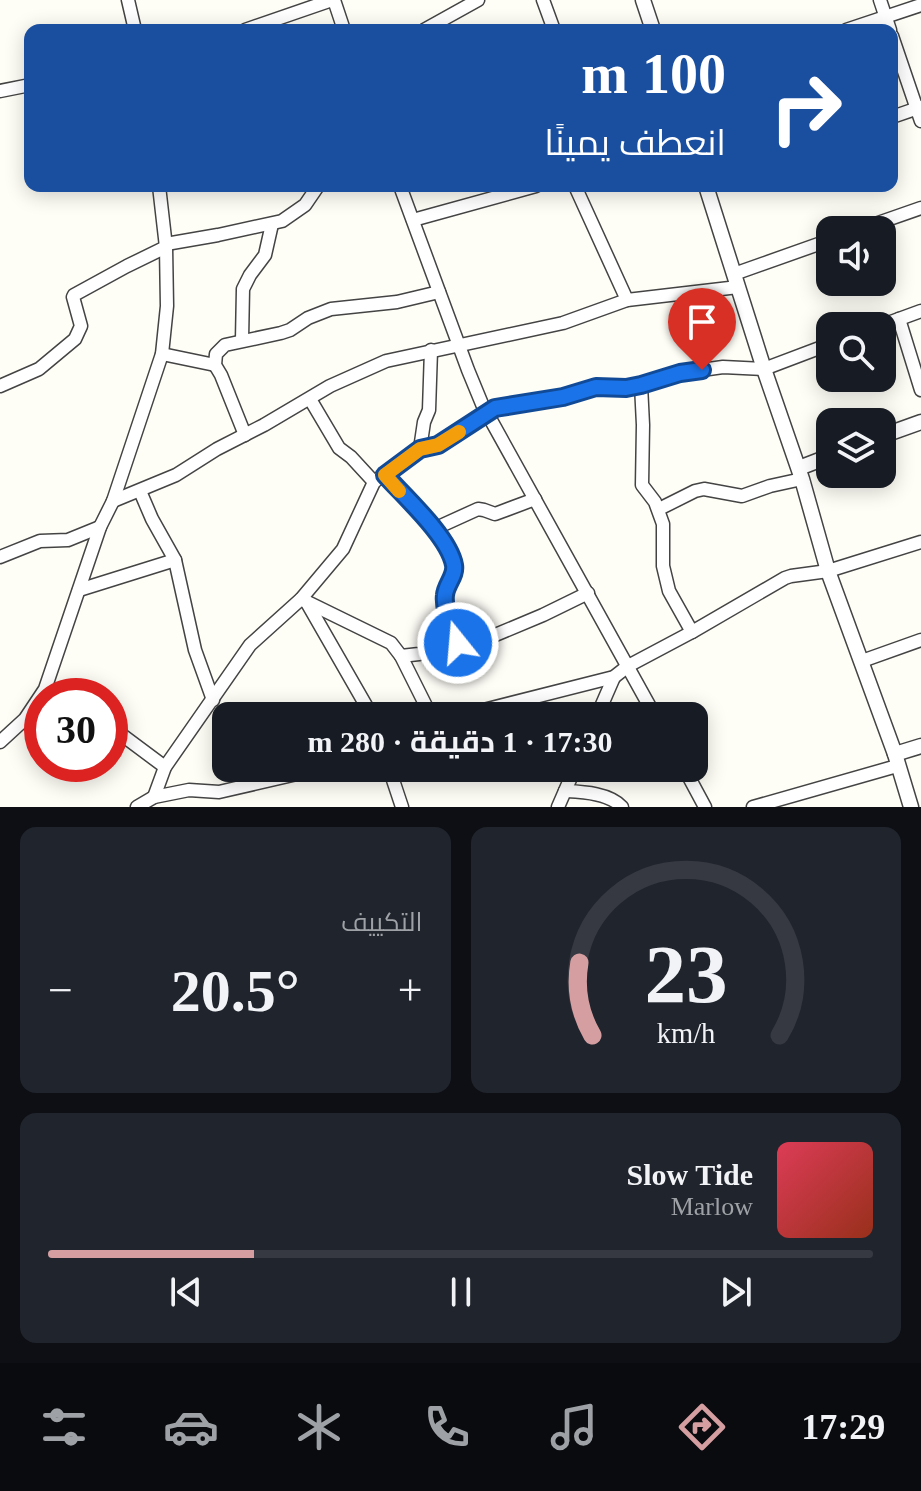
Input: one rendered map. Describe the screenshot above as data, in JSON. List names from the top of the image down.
{
  "page": {
    "turn": ["100 m", "انعطف يمينًا"],
    "limit": "30",
    "trip": "17:30 · 1 دقيقة · 280 m",
    "tile": "التكييف",
    "heat": ["−", "20.5°", "+"],
    "song": ["Slow Tide", "Marlow"],
    "tabs": "17:29",
    "gauge": ["23", "km/h"]
  }
}
